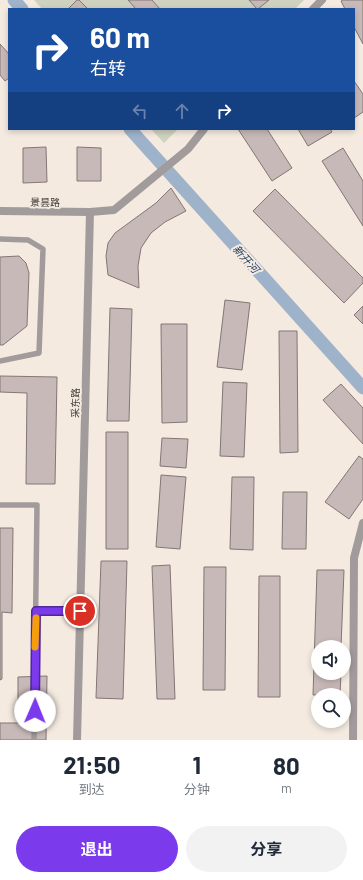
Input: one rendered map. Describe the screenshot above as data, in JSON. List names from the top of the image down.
{
  "streets": {
    "street": ["景昙路", "采东路"]
  },
  "crossings": [
    ["景昙路", "采东路"]
  ],
  "water": ["新开河"],
  "page": {
    "turn": ["60 m", "右转"],
    "eta": [
      "21:50",
      "到达",
      "1",
      "分钟",
      "80",
      "m"
    ],
    "buttons": ["退出", "分享"]
  }
}
